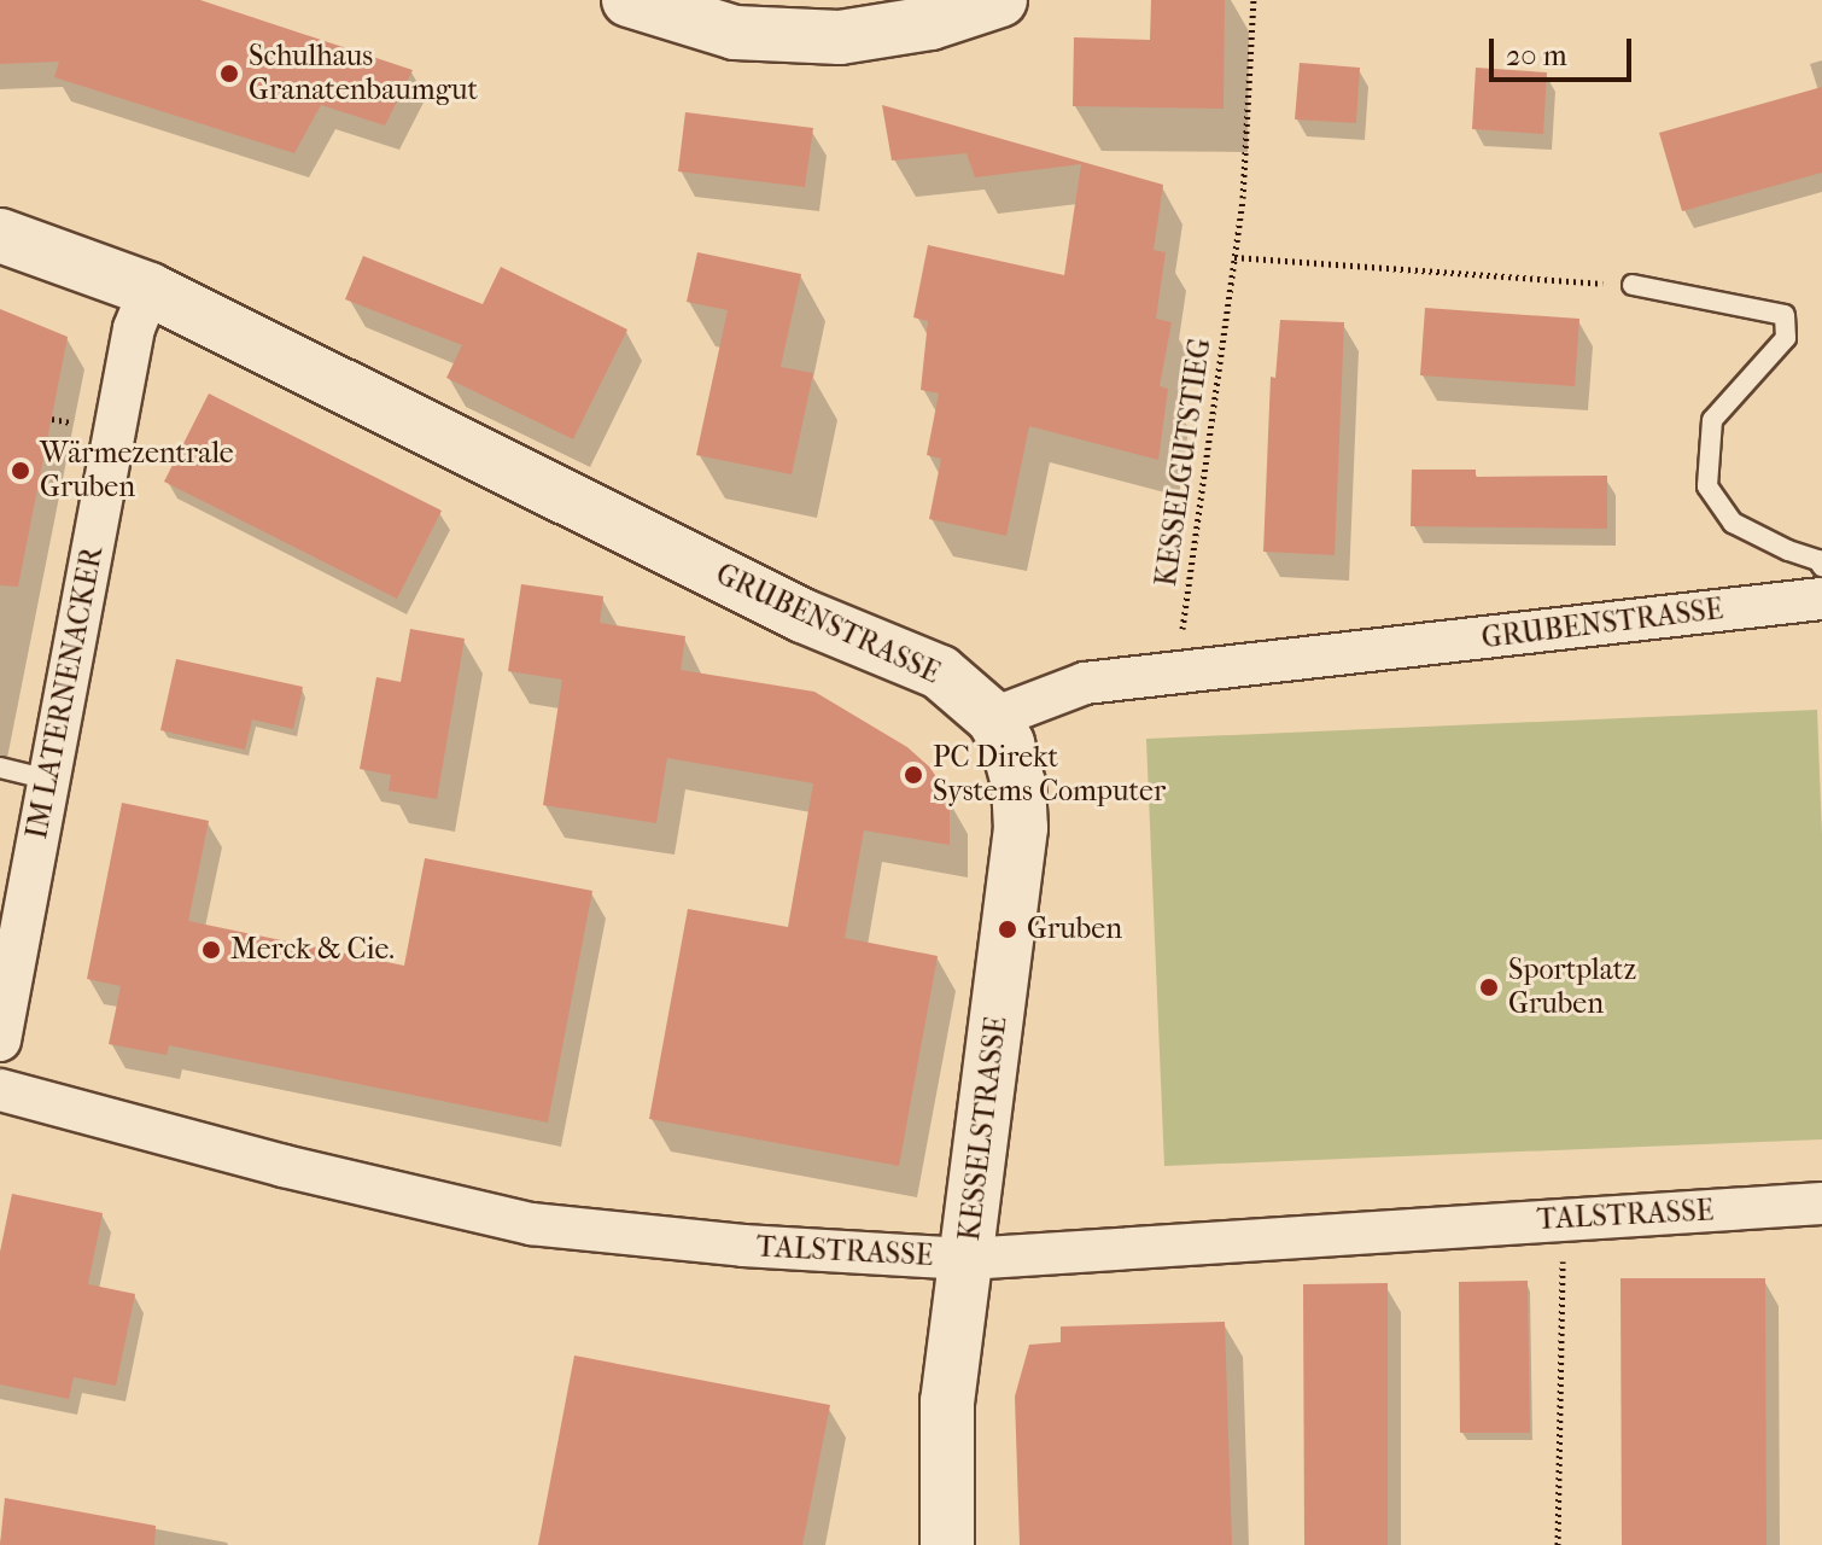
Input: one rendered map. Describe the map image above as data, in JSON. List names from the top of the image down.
{
  "streets": {
    "street": [
      "GRUBENSTRASSE",
      "IM LATERNENACKER",
      "KESSELSTRASSE",
      "TALSTRASSE"
    ],
    "path": ["KESSELGUTSTIEG"]
  },
  "crossings": [
    ["KESSELGUTSTIEG", "GRUBENSTRASSE"],
    ["GRUBENSTRASSE", "IM LATERNENACKER"],
    ["GRUBENSTRASSE", "KESSELSTRASSE"],
    ["KESSELSTRASSE", "TALSTRASSE"]
  ],
  "places": [
    "Schulhaus Granatenbaumgut",
    "Wärmezentrale Gruben",
    "PC Direkt Systems Computer",
    "Gruben",
    "Merck & Cie.",
    "Sportplatz Gruben"
  ],
  "scale_bar": "20 m"
}
